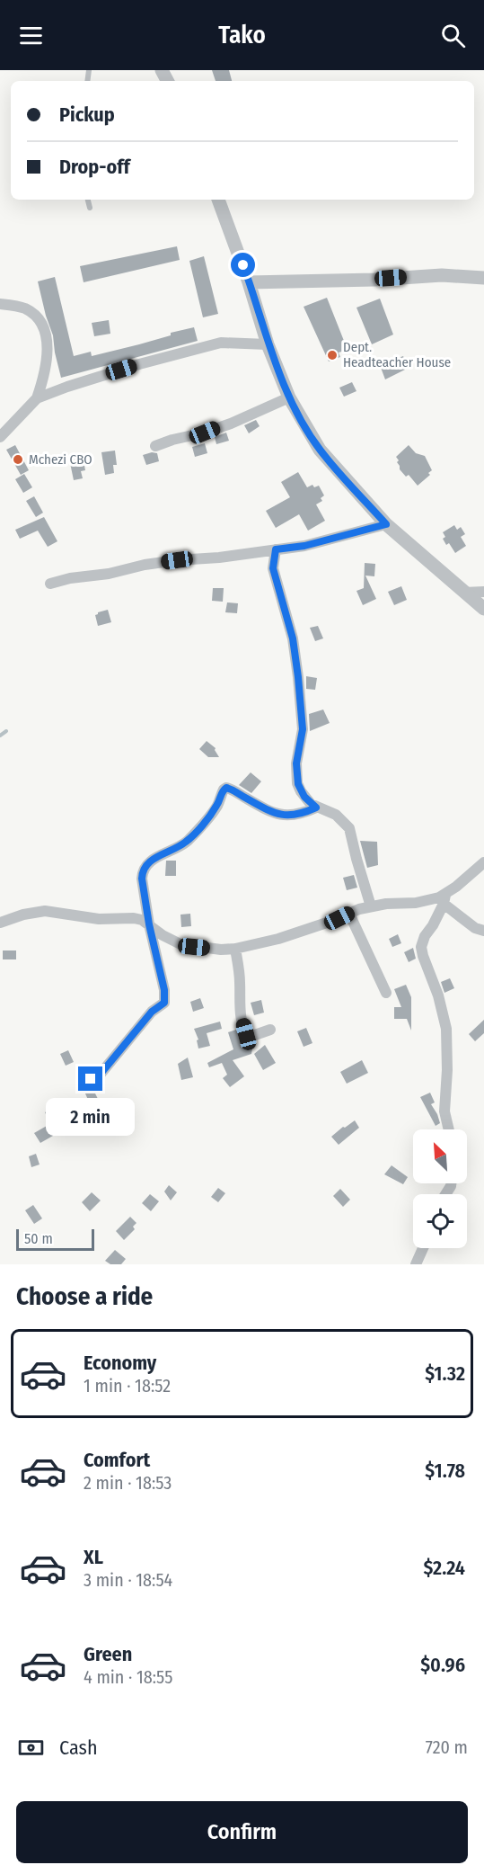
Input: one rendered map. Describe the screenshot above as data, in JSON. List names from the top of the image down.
{
  "places": ["Dept. Headteacher House", "Mchezi CBO"],
  "scale_bar": "50 m",
  "north": "top left",
  "page": {
    "header": "Tako",
    "banner": ["Pickup", "Drop-off"],
    "bubble": "2 min",
    "scale": "50 m",
    "heading": "Choose a ride",
    "list": [
      {
        "name": "Economy",
        "note": "1 min · 18:52",
        "value": "$1.32"
      },
      {
        "name": "Comfort",
        "note": "2 min · 18:53",
        "value": "$1.78"
      },
      {
        "name": "XL",
        "note": "3 min · 18:54",
        "value": "$2.24"
      },
      {
        "name": "Green",
        "note": "4 min · 18:55",
        "value": "$0.96"
      }
    ],
    "pay": ["Cash", "720 m"],
    "buttons": "Confirm"
  }
}
